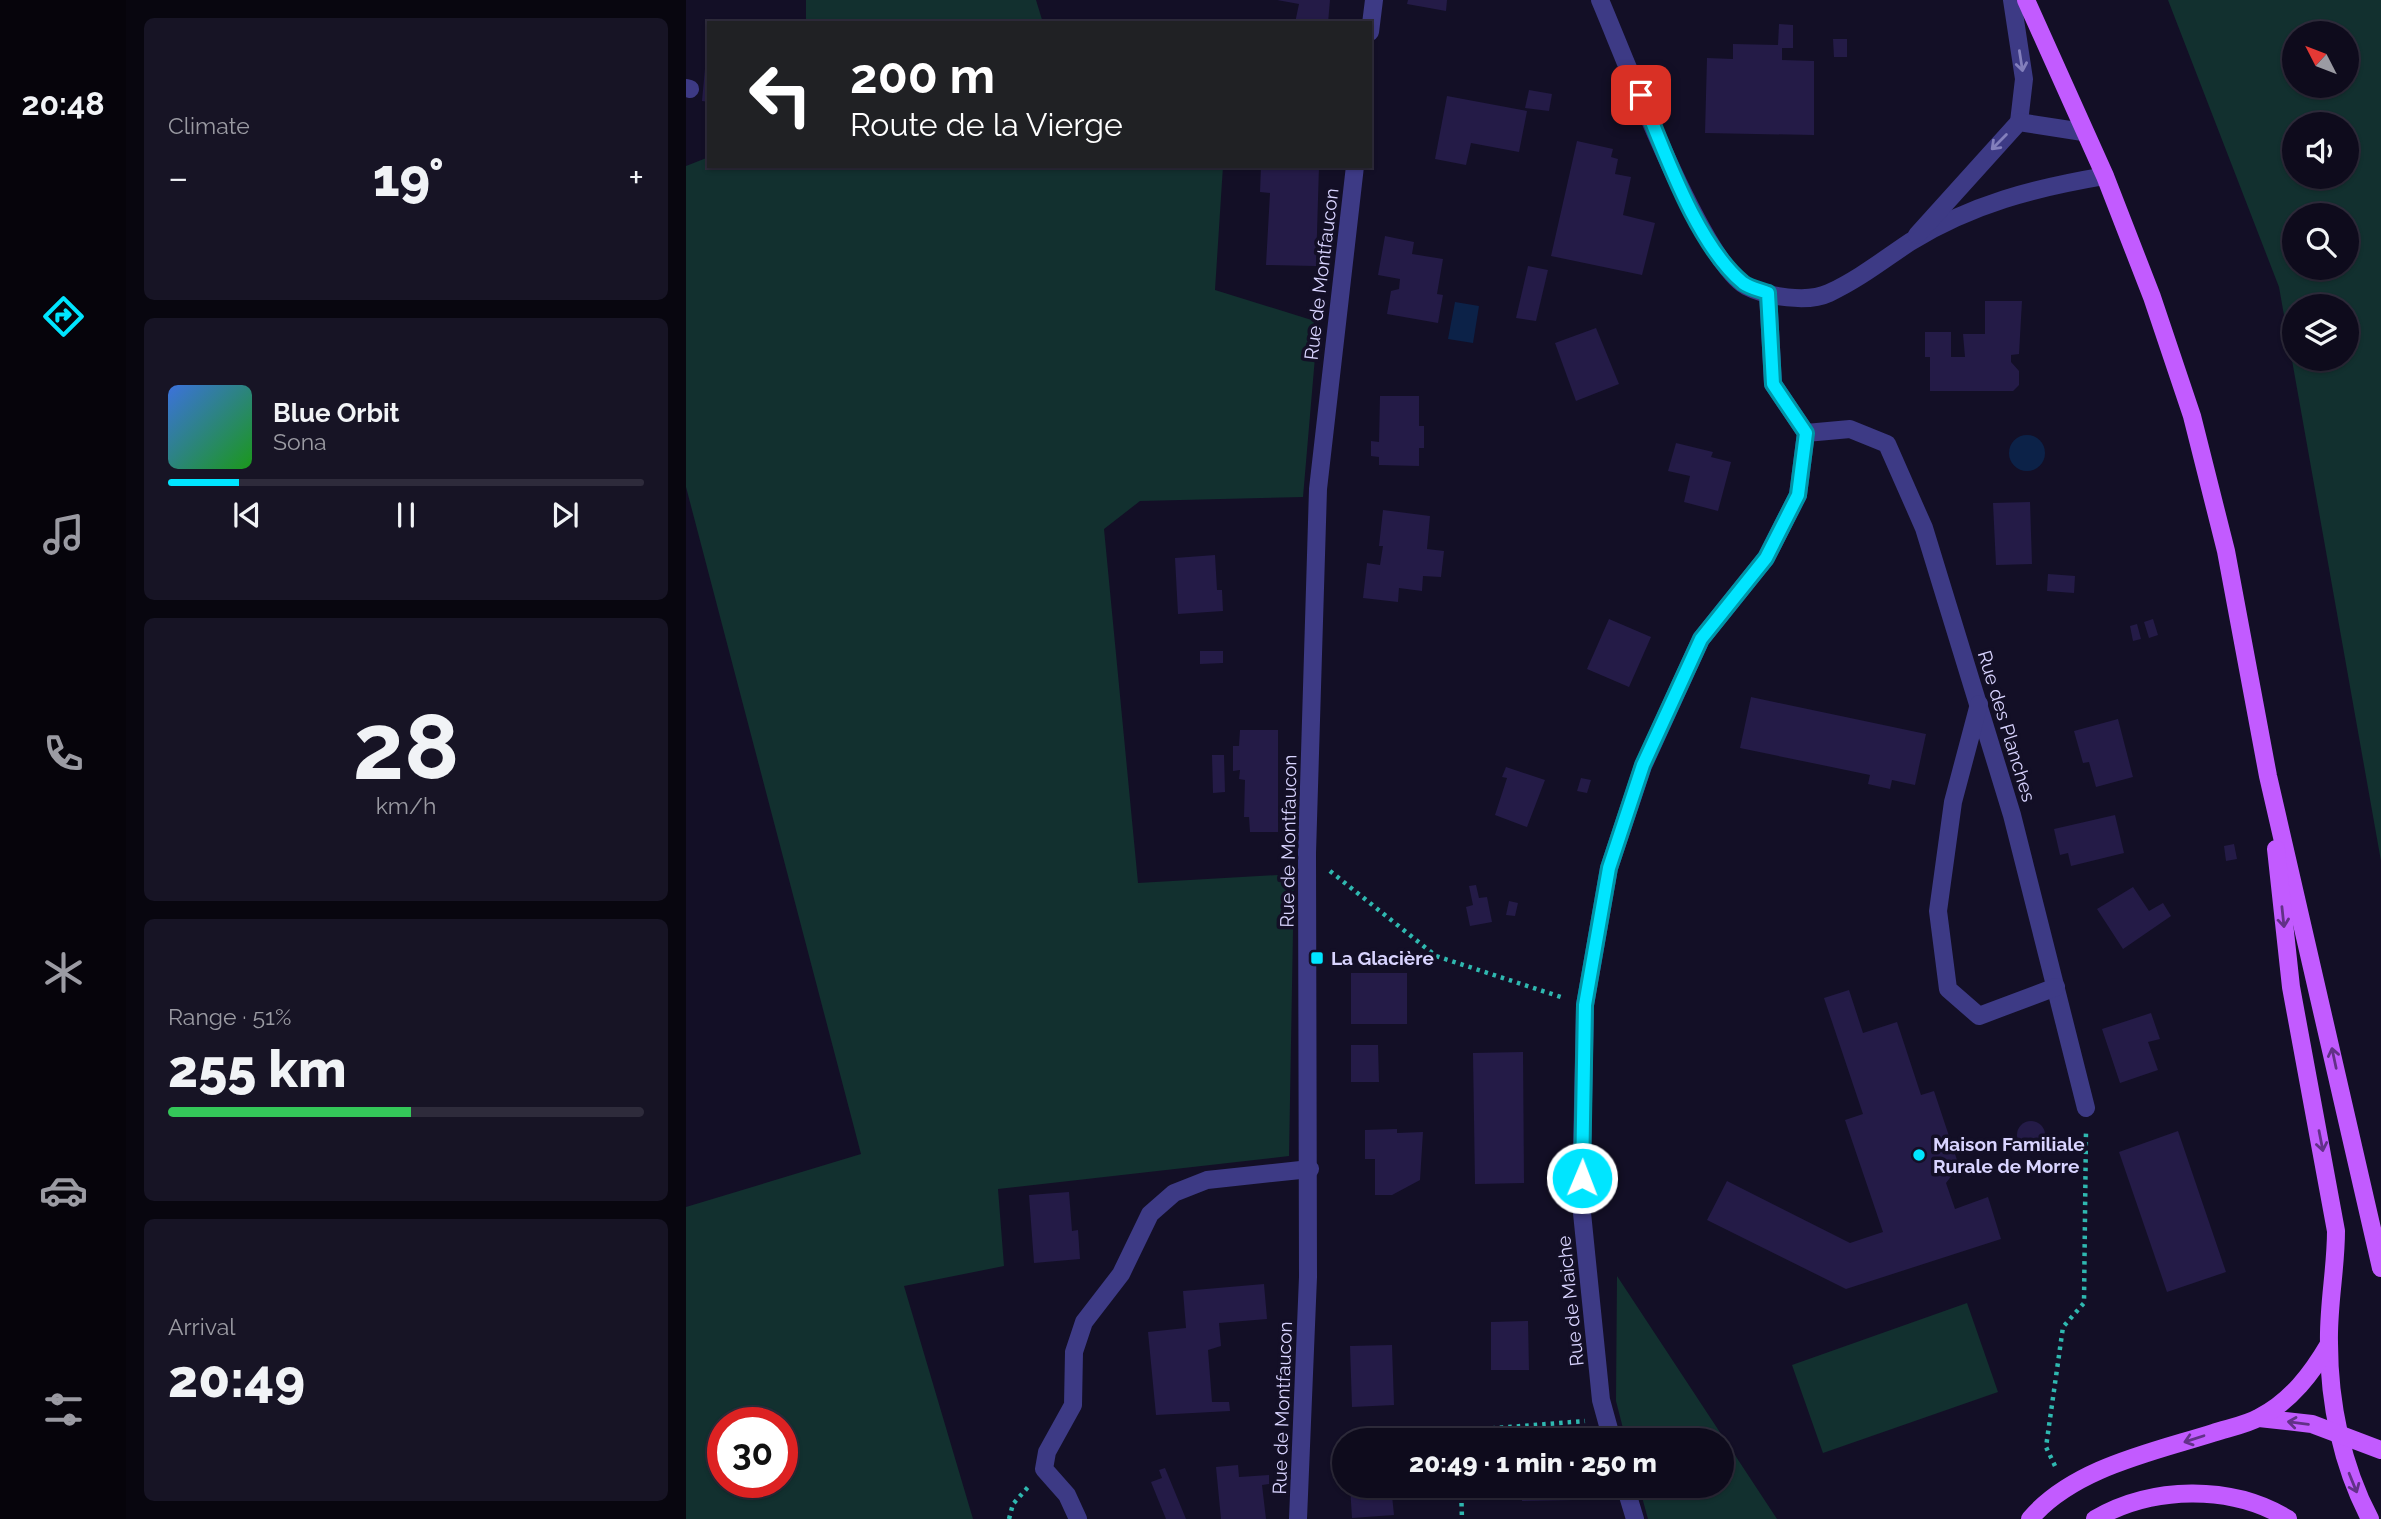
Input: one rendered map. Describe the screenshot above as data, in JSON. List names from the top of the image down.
{
  "streets": {
    "street": ["Rue de Montfaucon", "Rue des Planches", "Rue de Maiche"]
  },
  "crossings": [
    ["Rue des Planches", "Rue de Maiche"]
  ],
  "places": {
    "transit": ["La Glacière"],
    "other": ["Maison Familiale Rurale de Morre"]
  },
  "north": "top left",
  "page": {
    "tabs": "20:48",
    "tile": [
      "Climate",
      ["28", "km/h"],
      ["Range · 51%", "255 km"],
      ["Arrival", "20:49"]
    ],
    "turn": ["200 m", "Route de la Vierge"],
    "heat": ["−", "19°", "+"],
    "song": ["Blue Orbit", "Sona"],
    "limit": "30",
    "trip": "20:49 · 1 min · 250 m"
  }
}
